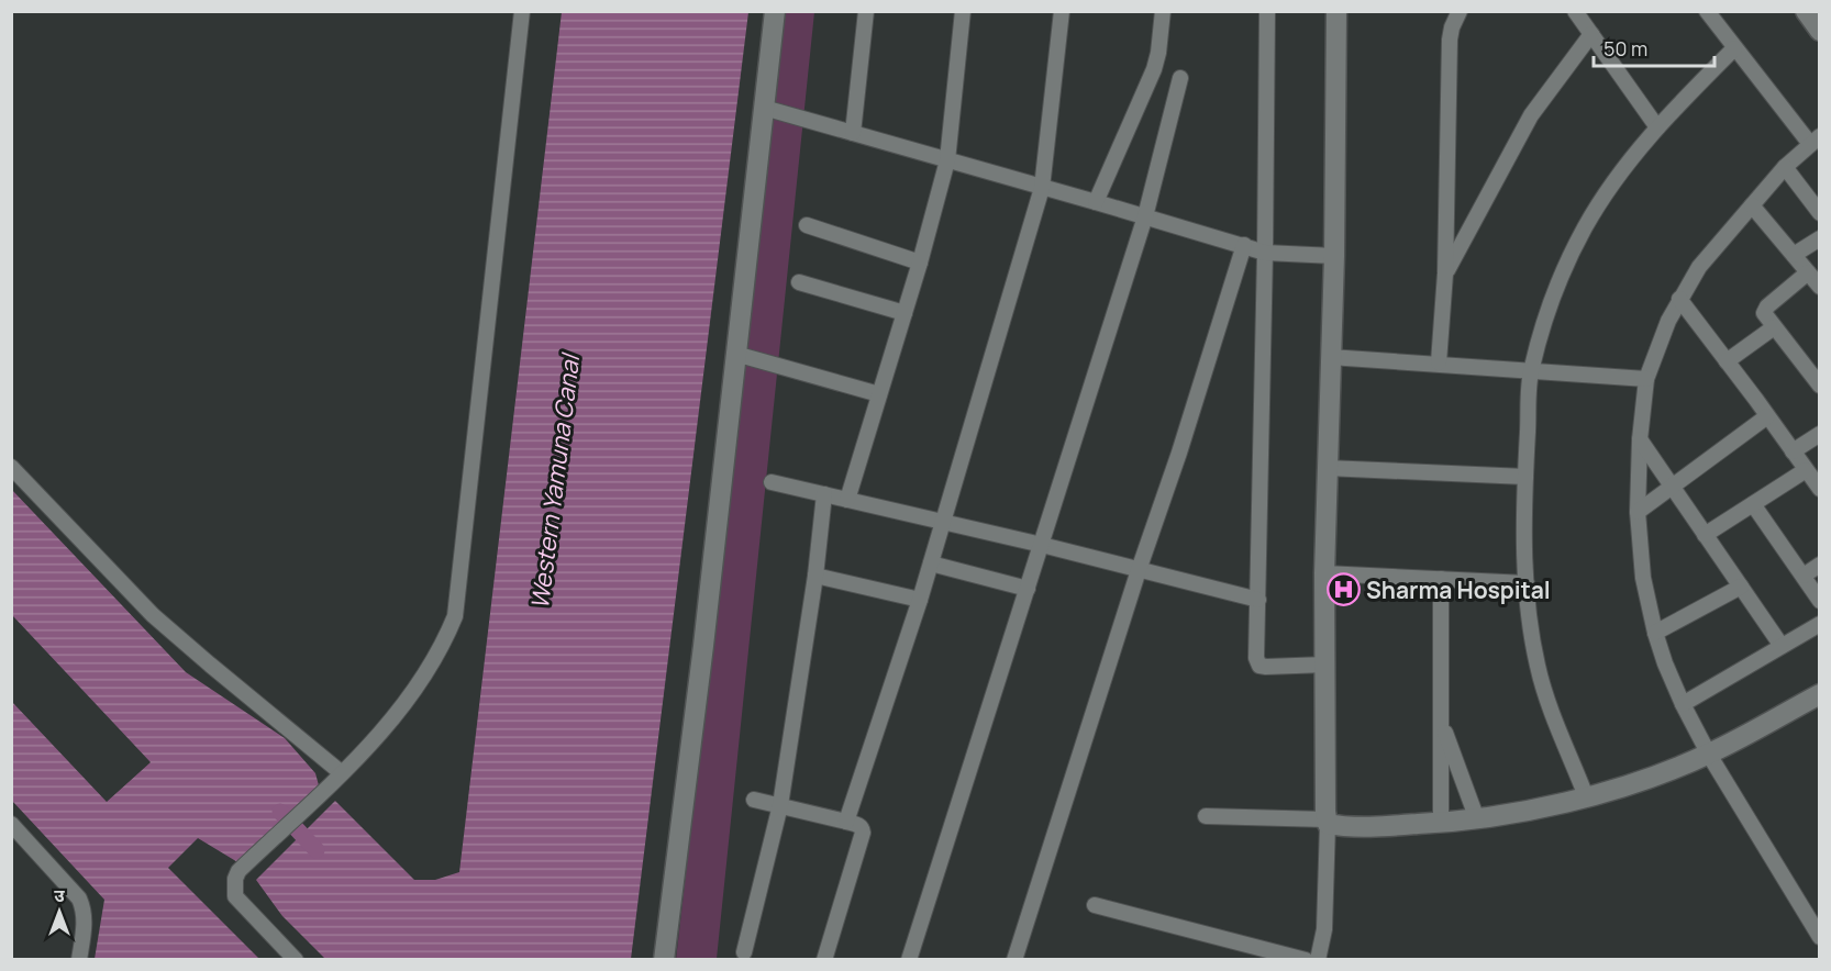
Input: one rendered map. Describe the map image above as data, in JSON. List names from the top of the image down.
{
  "water": ["Western Yamuna Canal"],
  "places": {
    "hospital": ["Sharma Hospital"]
  },
  "scale_bar": "50 m",
  "north": "top"
}
